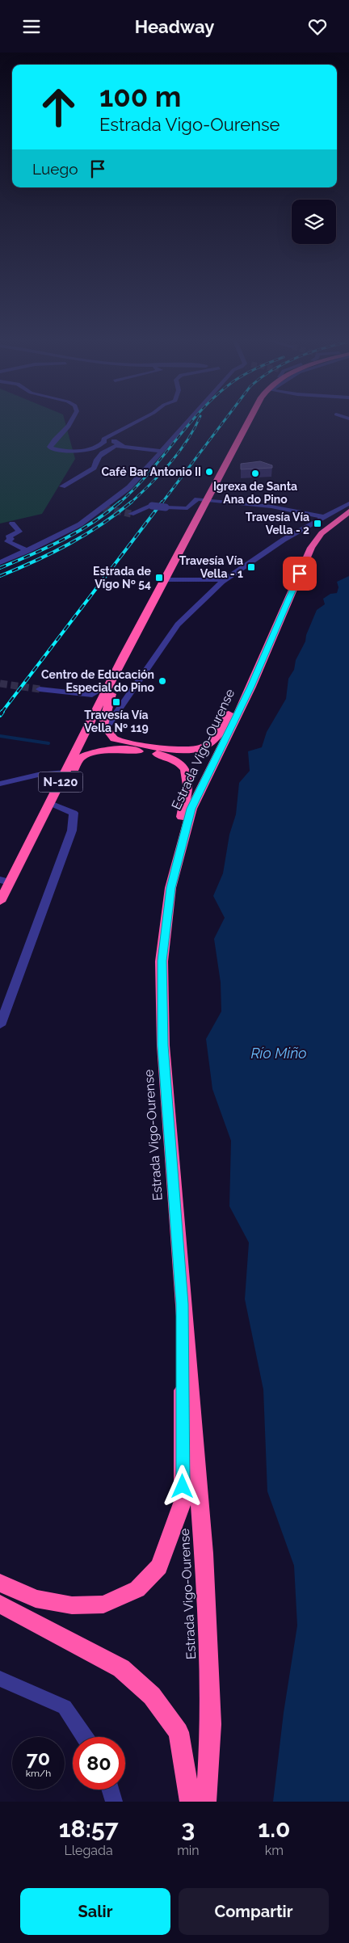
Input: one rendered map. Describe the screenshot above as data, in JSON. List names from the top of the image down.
{
  "streets": {
    "highway": ["Estrada Vigo-Ourense", "N-120"]
  },
  "water": ["Río Miño"],
  "places": {
    "other": ["Café Bar Antonio II", "Igrexa de Santa Ana do Pino", "Centro de Educación Especial do Pino"],
    "transit": [
      "Travesía Vía Vella - 2",
      "Travesía Vía Vella - 1",
      "Estrada de Vigo Nº 54",
      "Travesía Vía Vella Nº 119"
    ]
  },
  "page": {
    "header": "Headway",
    "turn": ["100 m", "Estrada Vigo-Ourense"],
    "then": "Luego",
    "speed": "70 km/h",
    "limit": "80",
    "eta": [
      "18:57",
      "Llegada",
      "3",
      "min",
      "1.0",
      "km"
    ],
    "buttons": ["Salir", "Compartir"]
  }
}
